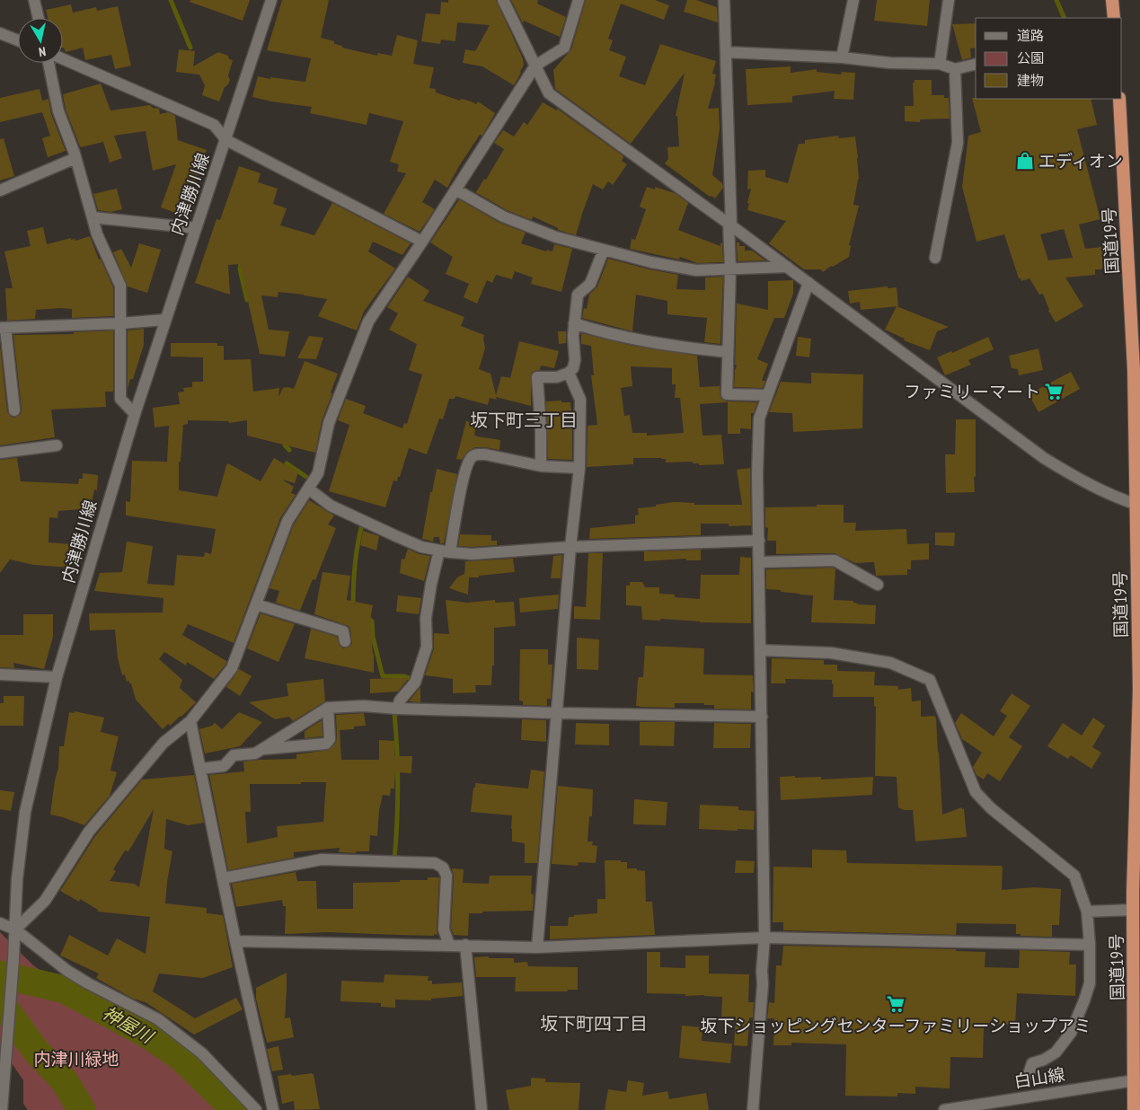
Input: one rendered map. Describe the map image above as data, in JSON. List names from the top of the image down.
{
  "streets": {
    "highway": ["国道19号"],
    "street": ["内津勝川線", "白山線"]
  },
  "crossings": [
    ["国道19号", "白山線"]
  ],
  "districts": ["坂下町三丁目", "坂下町四丁目"],
  "water": ["神屋川"],
  "parks": ["内津川緑地"],
  "places": {
    "shop": ["エディオン"],
    "supermarket": ["ファミリーマート", "坂下ショッピングセンターファミリーショップアミ"]
  },
  "legend": ["道路", "公園", "建物"],
  "north": "bottom"
}
